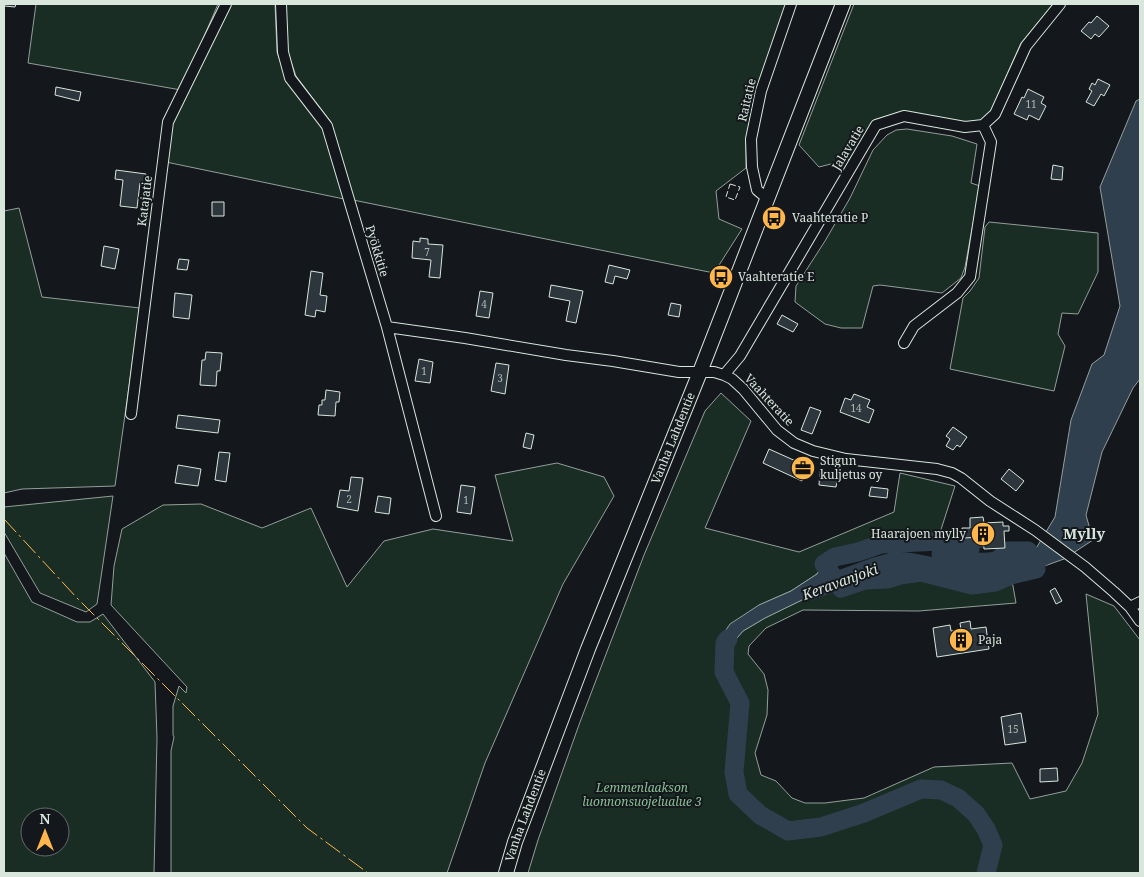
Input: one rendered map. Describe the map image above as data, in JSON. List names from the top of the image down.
{
  "streets": {
    "main road": ["Vanha Lahdentie"],
    "street": [
      "Raitatie",
      "Jalavatie",
      "Katajatie",
      "Pyökkitie",
      "Vaahteratie"
    ]
  },
  "crossings": [
    ["Raitatie", "Vanha Lahdentie"],
    ["Jalavatie", "Vaahteratie"],
    ["Pyökkitie", "Vaahteratie"],
    ["Vaahteratie", "Vanha Lahdentie"]
  ],
  "districts": ["Mylly"],
  "water": ["Keravanjoki"],
  "parks": ["Lemmenlaakson luonnonsuojelualue 3"],
  "places": {
    "bus stop": ["Vaahteratie P", "Vaahteratie E"],
    "office": ["Stigun kuljetus oy"],
    "building": ["Haarajoen mylly", "Paja"]
  },
  "house_numbers": [
    "11",
    "7",
    "4",
    "1",
    "3",
    "14",
    "2",
    "1",
    "15"
  ],
  "north": "top"
}
